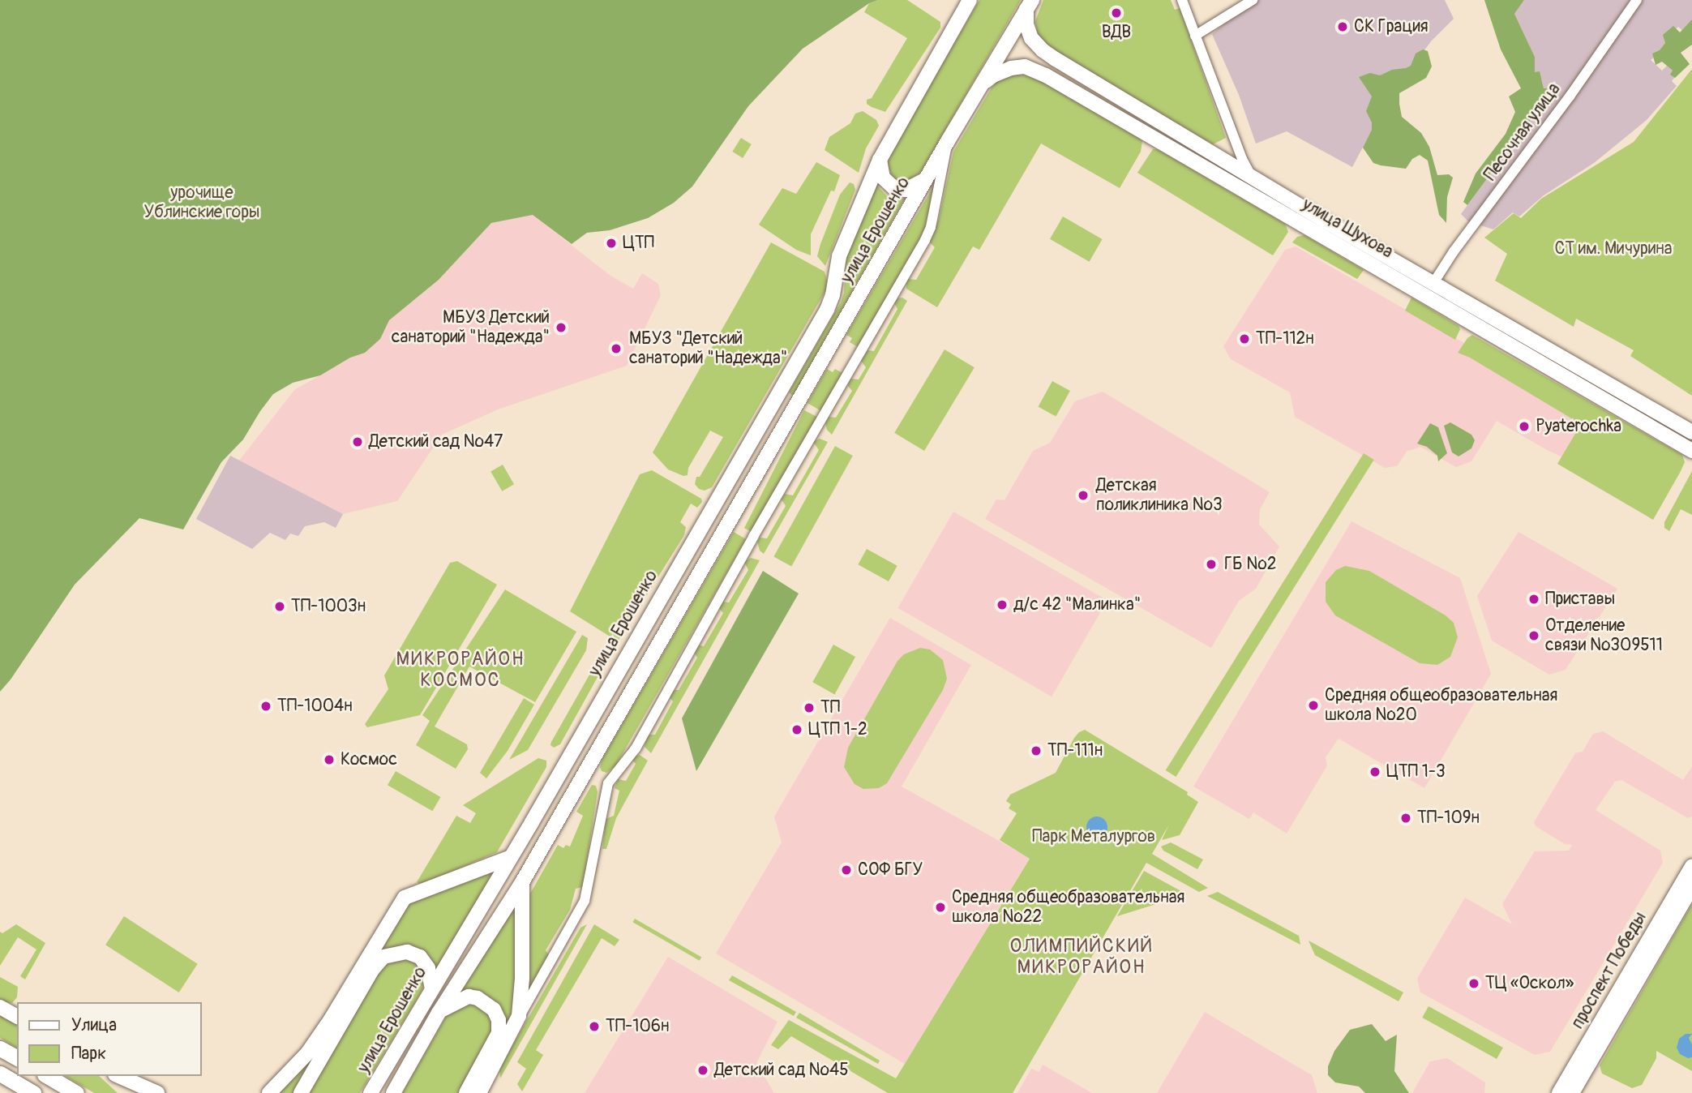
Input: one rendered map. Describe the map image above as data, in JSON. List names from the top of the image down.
{
  "streets": {
    "main road": ["улица Шухова", "улица Ерошенко", "проспект Победы"],
    "street": ["Песочная улица"]
  },
  "crossings": [
    ["Песочная улица", "улица Шухова"],
    ["улица Шухова", "улица Ерошенко"]
  ],
  "districts": ["МИКРОРАЙОН КОСМОС", "ОЛИМПИЙСКИЙ МИКРОРАЙОН"],
  "parks": ["урочище Ублинские горы", "СТ им. Мичурина", "Парк Металургов"],
  "places": [
    "ВДВ",
    "СК Грация",
    "ЦТП",
    "МБУЗ Детский санаторий \"Надежда\"",
    "ТП-112н",
    "МБУЗ \"Детский санаторий \"Надежда\"",
    "Pyaterochka",
    "Детский сад №47",
    "Детская поликлиника №3",
    "ГБ №2",
    "Приставы",
    "д/с 42 \"Малинка\"",
    "ТП-1003н",
    "Отделение связи №309511",
    "Средняя общеобразовательная школа №20",
    "ТП-1004н",
    "ТП",
    "ЦТП 1-2",
    "ТП-111н",
    "Космос",
    "ЦТП 1-3",
    "ТП-109н",
    "СОФ БГУ",
    "Средняя общеобразовательная школа №22",
    "ТЦ «Оскол»",
    "ТП-106н",
    "Детский сад №45"
  ],
  "legend": ["Улица", "Парк"]
}
